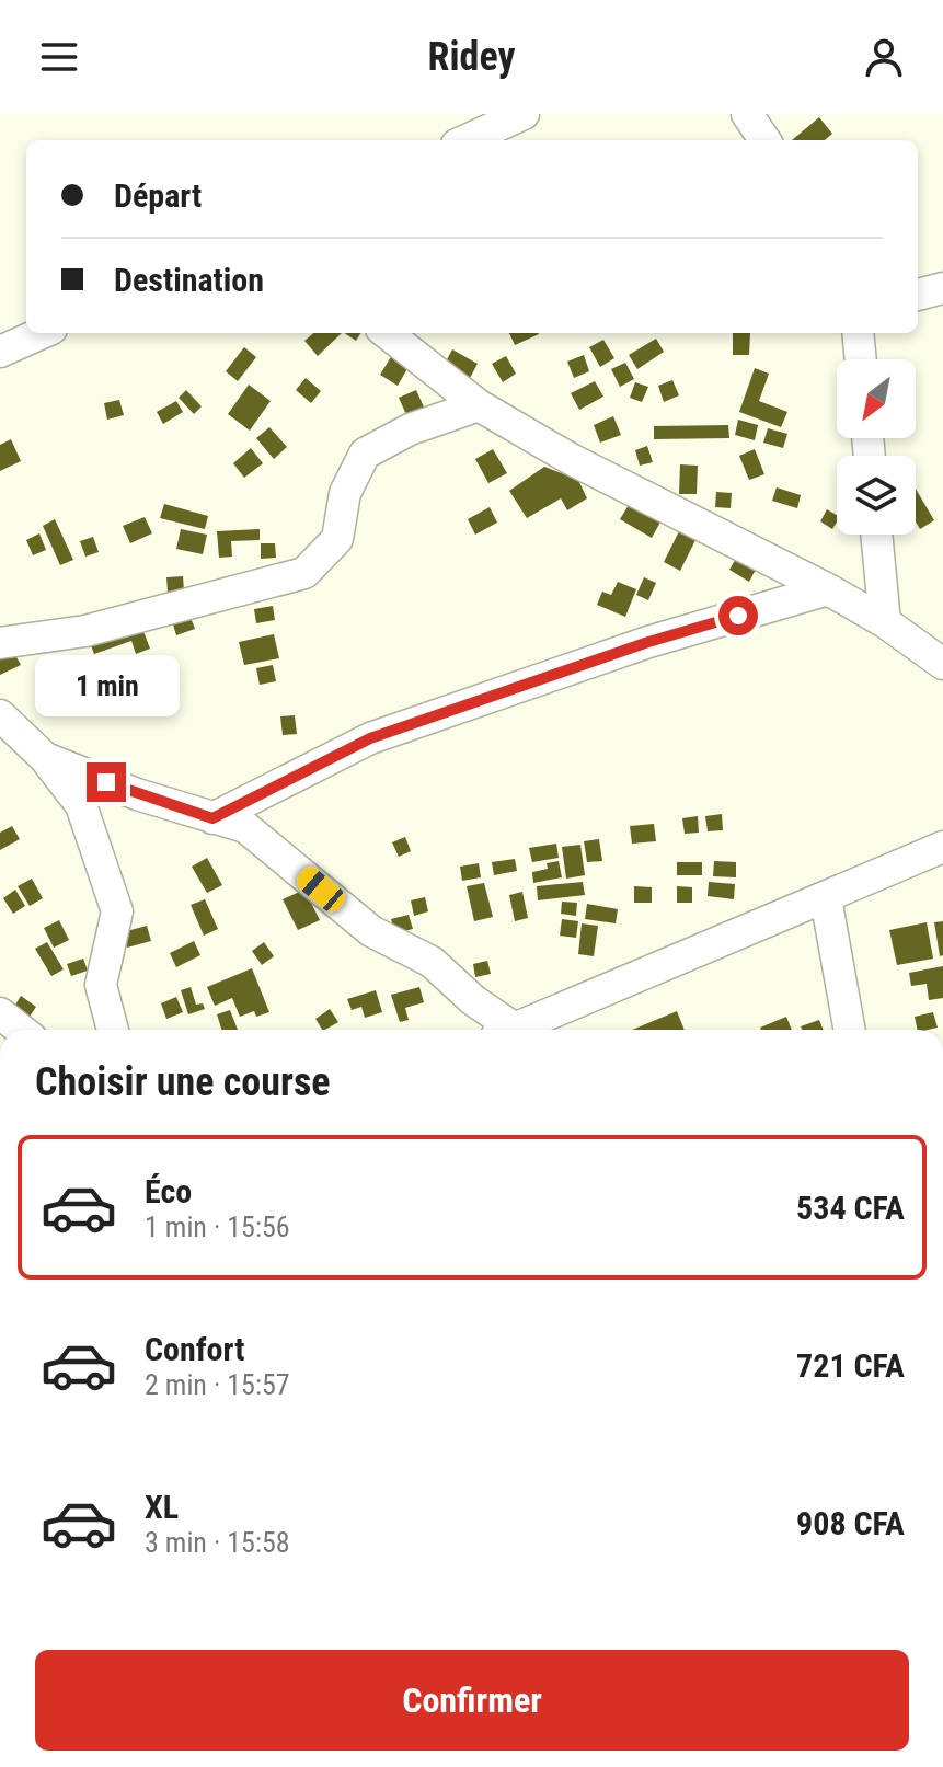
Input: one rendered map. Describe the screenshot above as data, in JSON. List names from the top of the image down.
{
  "north": "bottom left",
  "page": {
    "header": "Ridey",
    "banner": ["Départ", "Destination"],
    "bubble": "1 min",
    "heading": "Choisir une course",
    "list": [
      {
        "name": "Éco",
        "note": "1 min · 15:56",
        "value": "534 CFA"
      },
      {
        "name": "Confort",
        "note": "2 min · 15:57",
        "value": "721 CFA"
      },
      {
        "name": "XL",
        "note": "3 min · 15:58",
        "value": "908 CFA"
      }
    ],
    "buttons": "Confirmer"
  }
}
